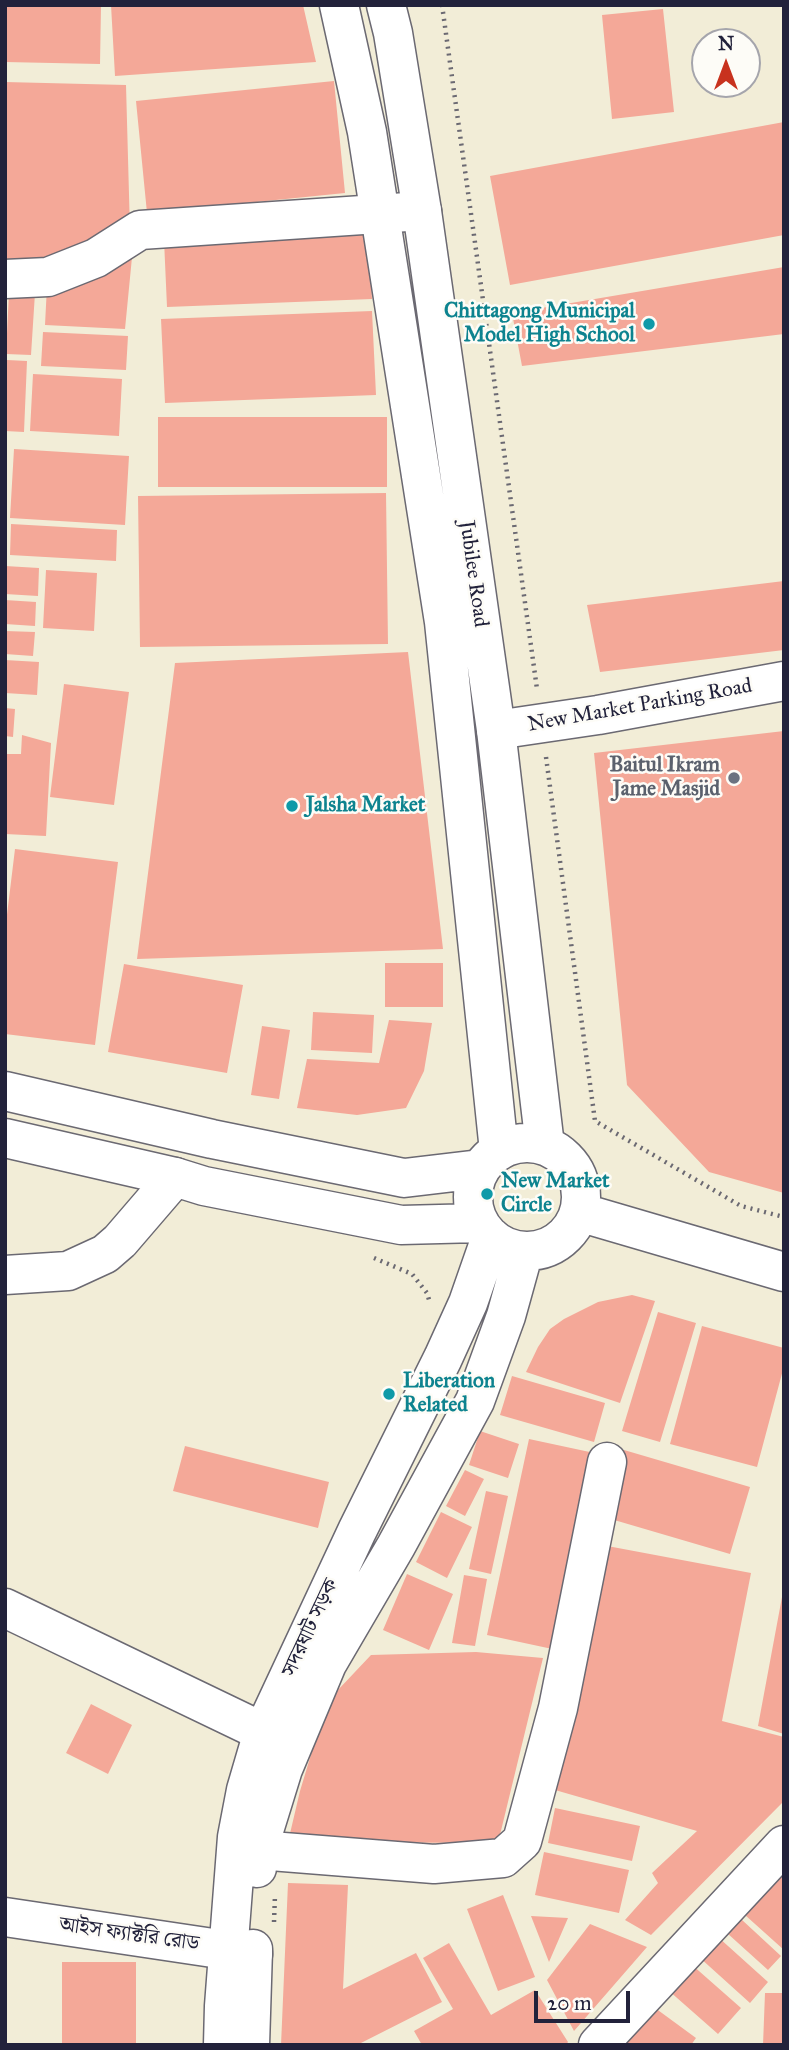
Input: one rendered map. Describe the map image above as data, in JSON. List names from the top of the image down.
{
  "streets": {
    "main road": [
      "Jubilee Road",
      "New Market Parking Road",
      "সদরঘাট সড়ক",
      "আইস ফ্যাক্টরি রোড"
    ]
  },
  "crossings": [
    ["Jubilee Road", "New Market Parking Road"],
    ["Jubilee Road", "সদরঘাট সড়ক"],
    ["সদরঘাট সড়ক", "আইস ফ্যাক্টরি রোড"]
  ],
  "places": [
    "Chittagong Municipal Model High School",
    "Baitul Ikram Jame Masjid",
    "Jalsha Market",
    "New Market Circle",
    "Liberation Related"
  ],
  "scale_bar": "20 m",
  "north": "top"
}
